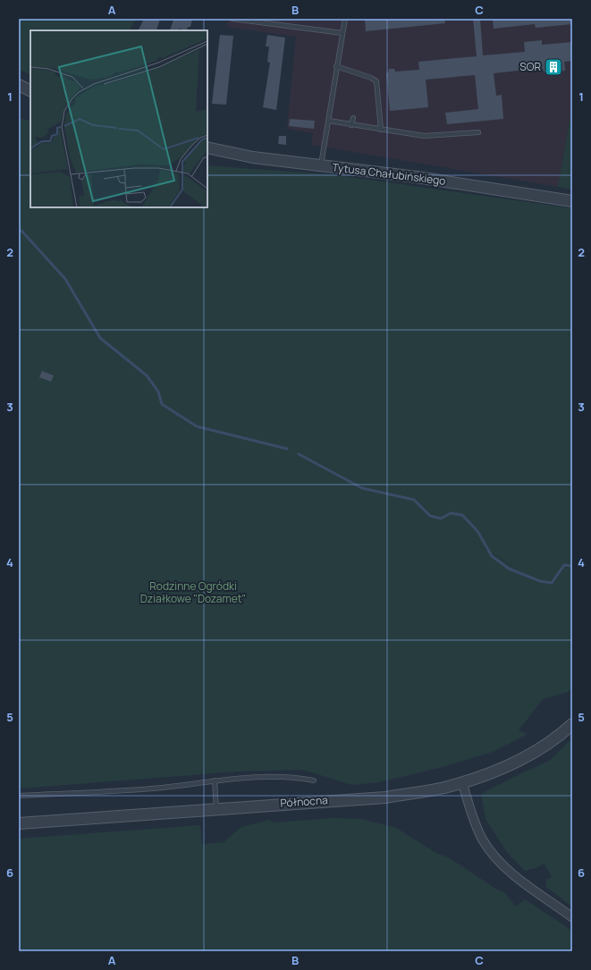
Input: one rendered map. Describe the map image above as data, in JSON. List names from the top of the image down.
{
  "streets": {
    "street": ["Tytusa Chałubińskiego", "Północna"]
  },
  "parks": ["Rodzinne Ogródki Działkowe \"Dozamet\""],
  "places": {
    "building": ["SOR"]
  },
  "grid": {
    "columns": ["A", "B", "C"],
    "rows": [
      "1",
      "2",
      "3",
      "4",
      "5",
      "6"
    ]
  }
}
